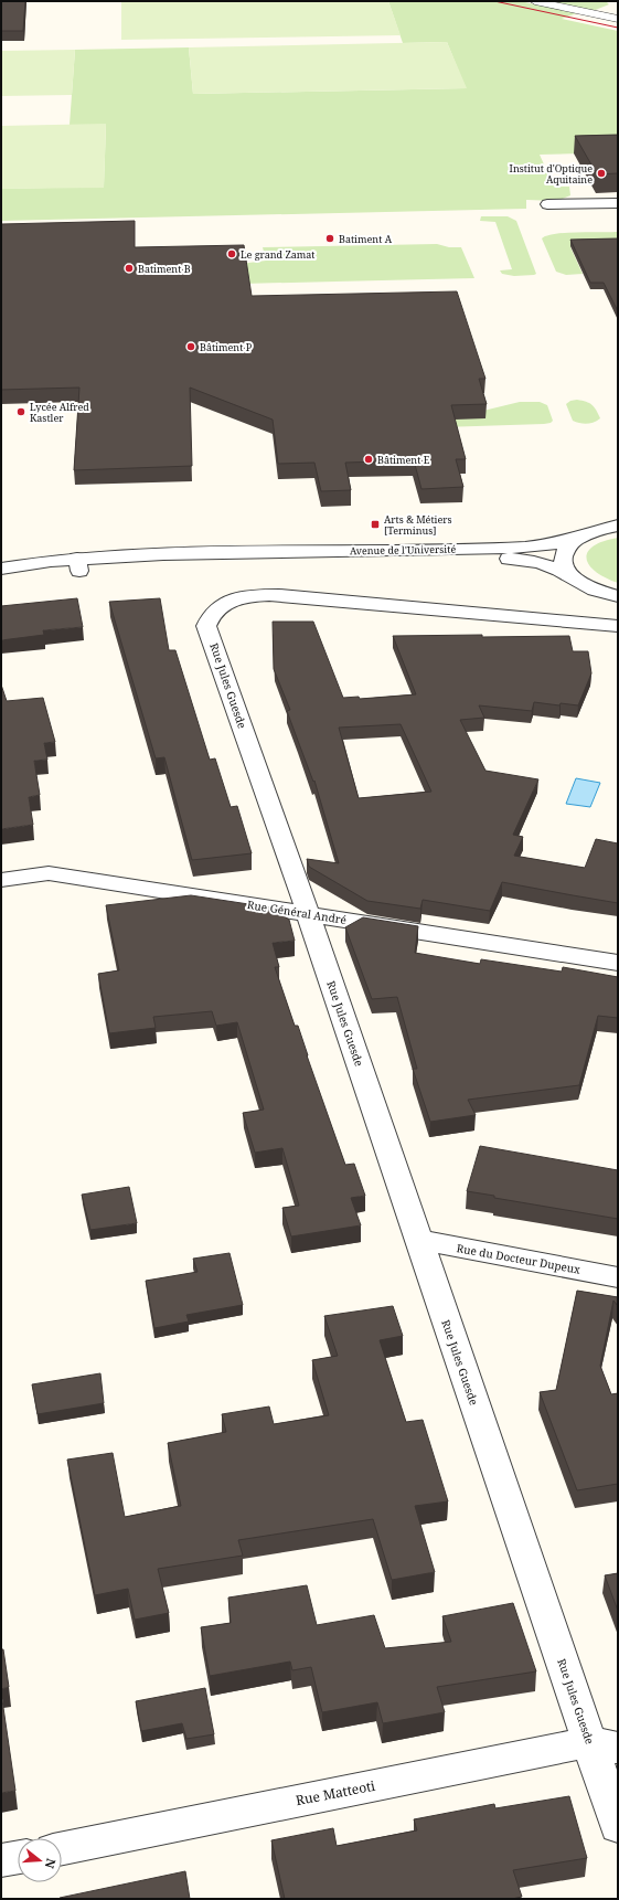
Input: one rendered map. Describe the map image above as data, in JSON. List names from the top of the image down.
{
  "streets": {
    "street": [
      "Avenue de l'Université",
      "Rue Jules Guesde",
      "Rue Général André",
      "Rue du Docteur Dupeux",
      "Rue Matteoti"
    ]
  },
  "crossings": [
    ["Rue Jules Guesde", "Rue Général André"],
    ["Rue Jules Guesde", "Rue du Docteur Dupeux"],
    ["Rue Jules Guesde", "Rue Matteoti"]
  ],
  "places": {
    "other": [
      "Institut d'Optique Aquitaine",
      "Batiment A",
      "Le grand Zamat",
      "Batiment B",
      "Bâtiment P",
      "Lycée Alfred Kastler",
      "Bâtiment E"
    ],
    "transit": ["Arts & Métiers [Terminus]"]
  },
  "north": "right"
}
